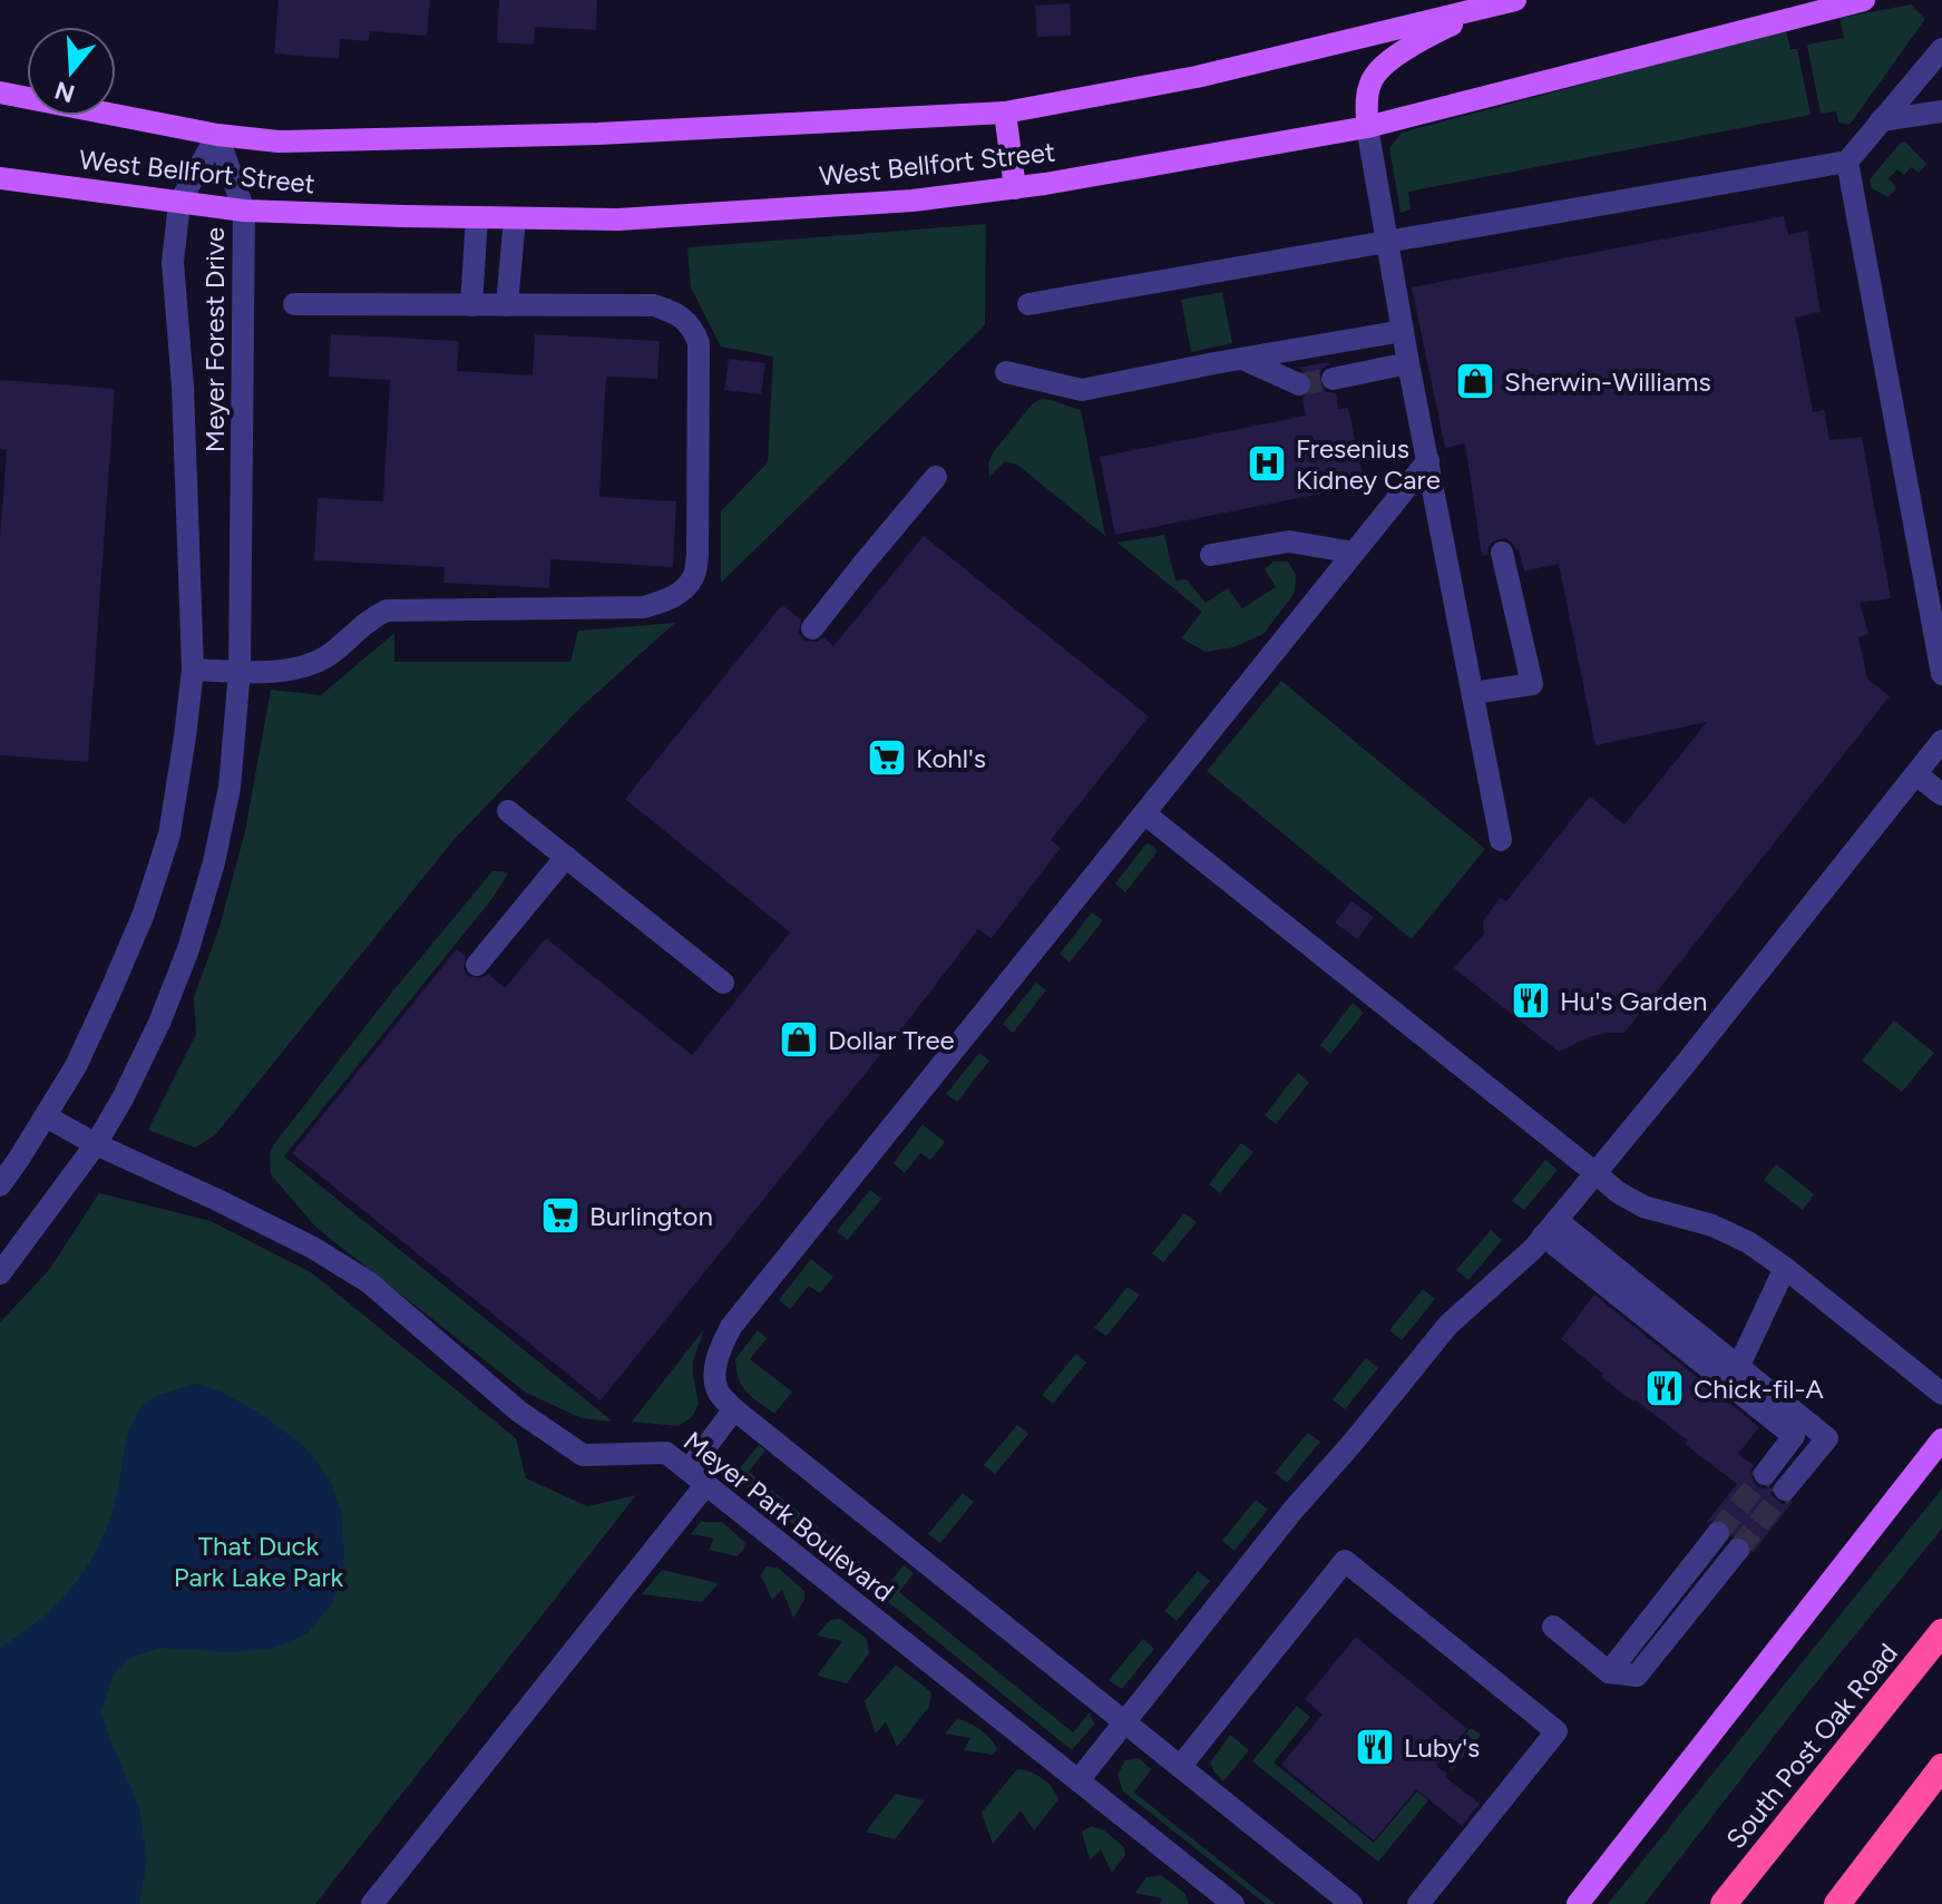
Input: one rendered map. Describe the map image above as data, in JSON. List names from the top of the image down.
{
  "streets": {
    "highway": ["South Post Oak Road"],
    "main road": ["West Bellfort Street"],
    "street": ["Meyer Forest Drive", "Meyer Park Boulevard"]
  },
  "crossings": [
    ["West Bellfort Street", "Meyer Forest Drive"],
    ["Meyer Forest Drive", "Meyer Park Boulevard"]
  ],
  "parks": ["That Duck Park Lake Park"],
  "places": {
    "shop": ["Sherwin-Williams", "Dollar Tree"],
    "hospital": ["Fresenius Kidney Care"],
    "supermarket": ["Kohl's", "Burlington"],
    "restaurant": ["Hu's Garden", "Chick-fil-A", "Luby's"]
  },
  "north": "bottom"
}
